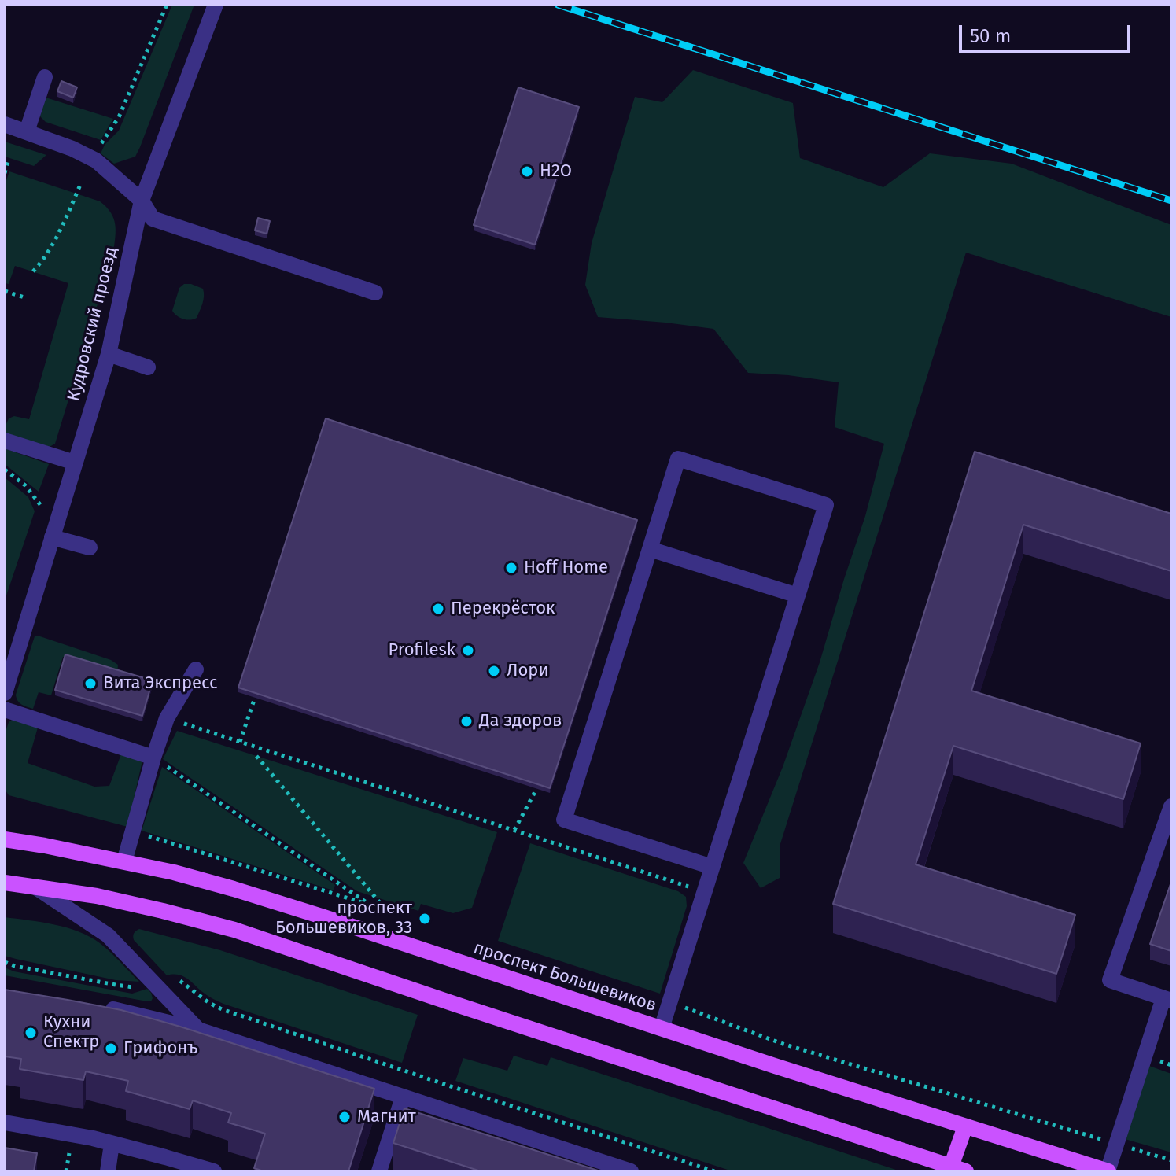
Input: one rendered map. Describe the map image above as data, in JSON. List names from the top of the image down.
{
  "streets": {
    "main road": ["проспект Большевиков"],
    "street": ["Кудровский проезд"]
  },
  "places": [
    "H2O",
    "Hoff Home",
    "Перекрёсток",
    "Profilesk",
    "Лори",
    "Вита Экспресс",
    "Да здоров",
    "проспект Большевиков, 33",
    "Кухни Спектр",
    "Грифонъ",
    "Магнит"
  ],
  "scale_bar": "50 m"
}
